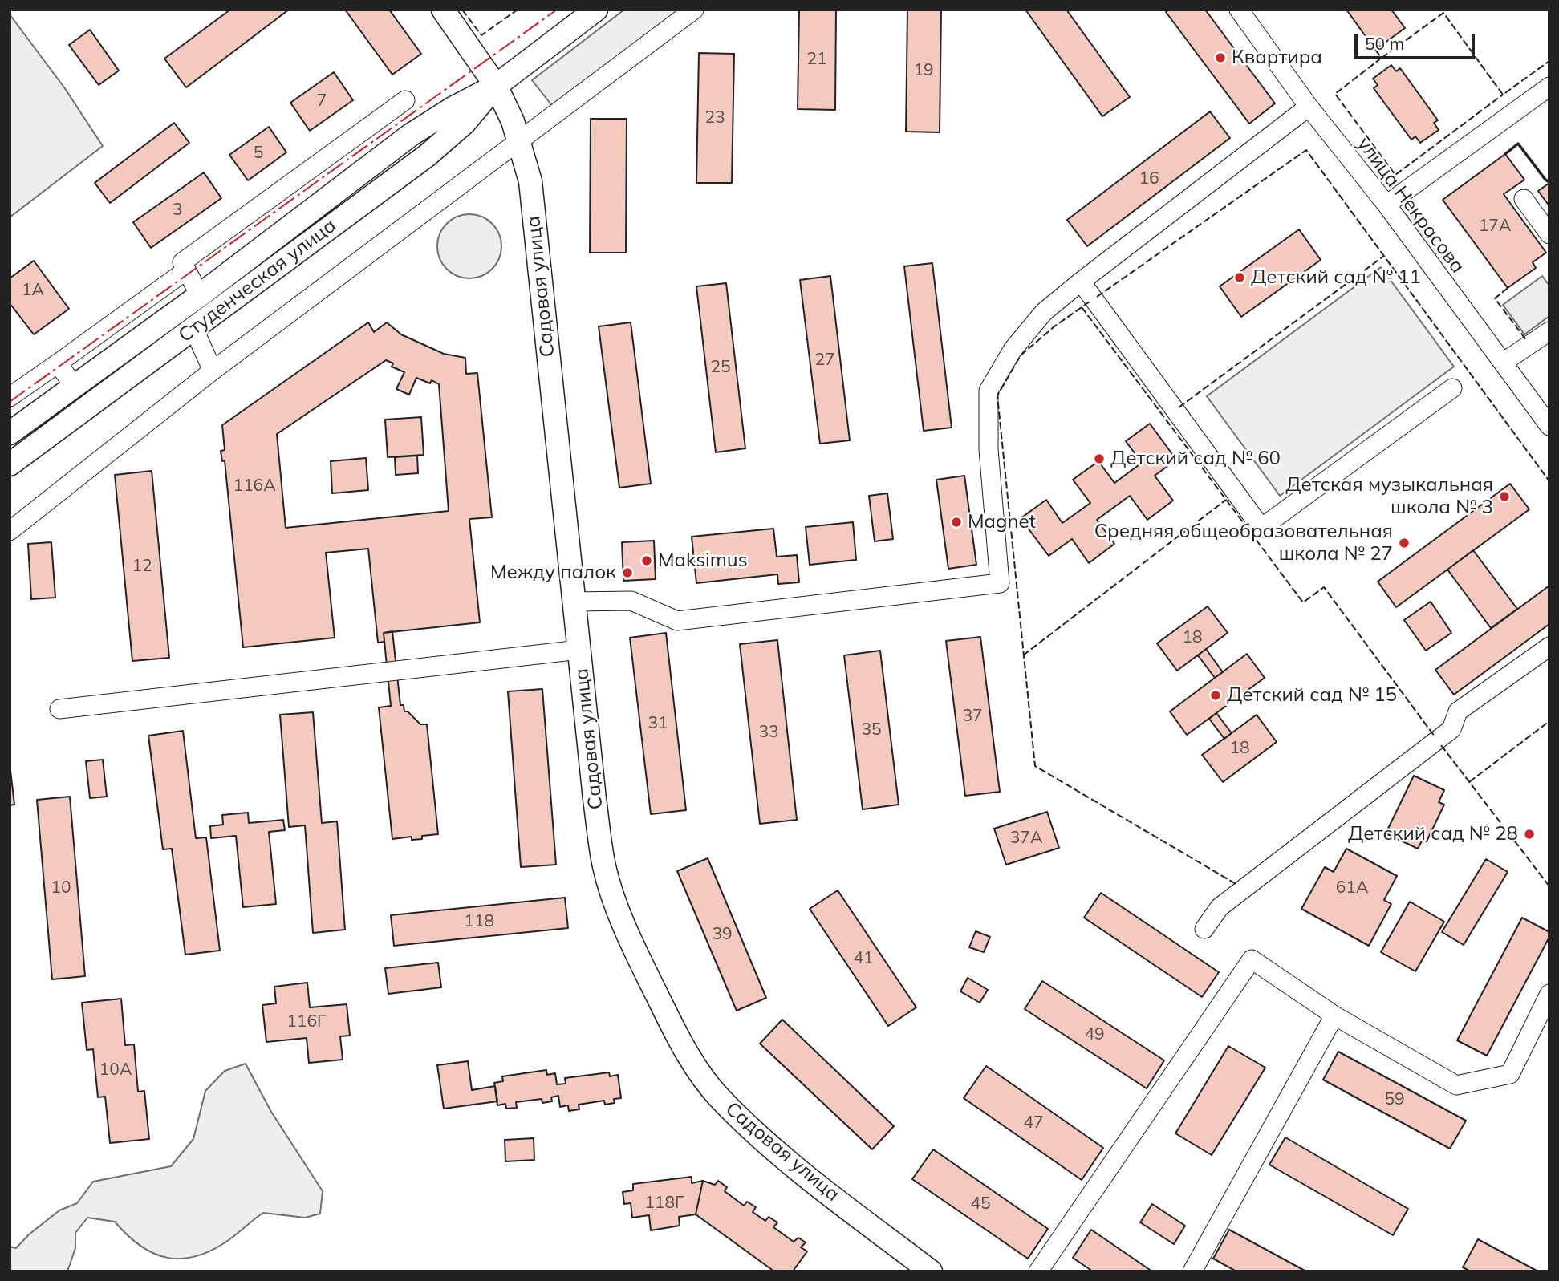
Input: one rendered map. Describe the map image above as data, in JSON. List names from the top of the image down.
{
  "streets": {
    "main road": ["Студенческая улица", "Садовая улица"],
    "street": ["улица Некрасова"]
  },
  "crossings": [
    ["Студенческая улица", "Садовая улица"]
  ],
  "places": [
    "Квартира",
    "Детский сад № 11",
    "Детский сад № 60",
    "Детская музыкальная школа № 3",
    "Magnet",
    "Средняя общеобразовательная школа № 27",
    "Maksimus",
    "Между палок",
    "Детский сад № 15",
    "Детский сад № 28"
  ],
  "house_numbers": [
    "21",
    "19",
    "7",
    "23",
    "5",
    "16",
    "3",
    "17А",
    "1А",
    "27",
    "25",
    "116А",
    "12",
    "18",
    "37",
    "31",
    "35",
    "33",
    "18",
    "37А",
    "10",
    "61А",
    "118",
    "39",
    "41",
    "116Г",
    "49",
    "10А",
    "59",
    "47",
    "118Г",
    "45"
  ],
  "scale_bar": "50 m"
}
